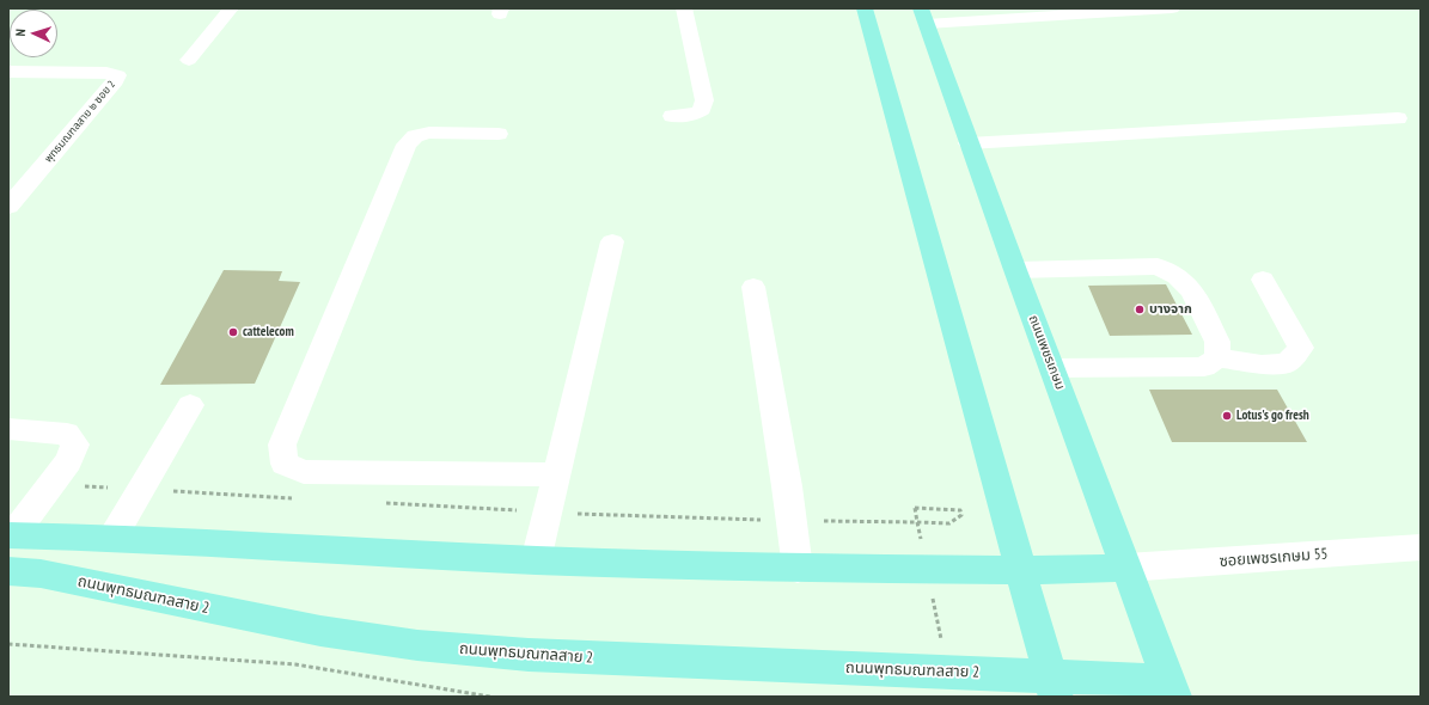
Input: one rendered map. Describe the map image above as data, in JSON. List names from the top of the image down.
{
  "streets": {
    "main road": ["ถนนเพชรเกษม", "ถนนพุทธมณฑลสาย 2"],
    "street": ["พุทธมณฑลสาย ๒ ซอย 2", "ซอยเพชรเกษม 55"]
  },
  "crossings": [
    ["ถนนเพชรเกษม", "ซอยเพชรเกษม 55"],
    ["ถนนเพชรเกษม", "ถนนพุทธมณฑลสาย 2"]
  ],
  "places": ["บางจาก", "cattelecom", "Lotus's go fresh"],
  "north": "left"
}
